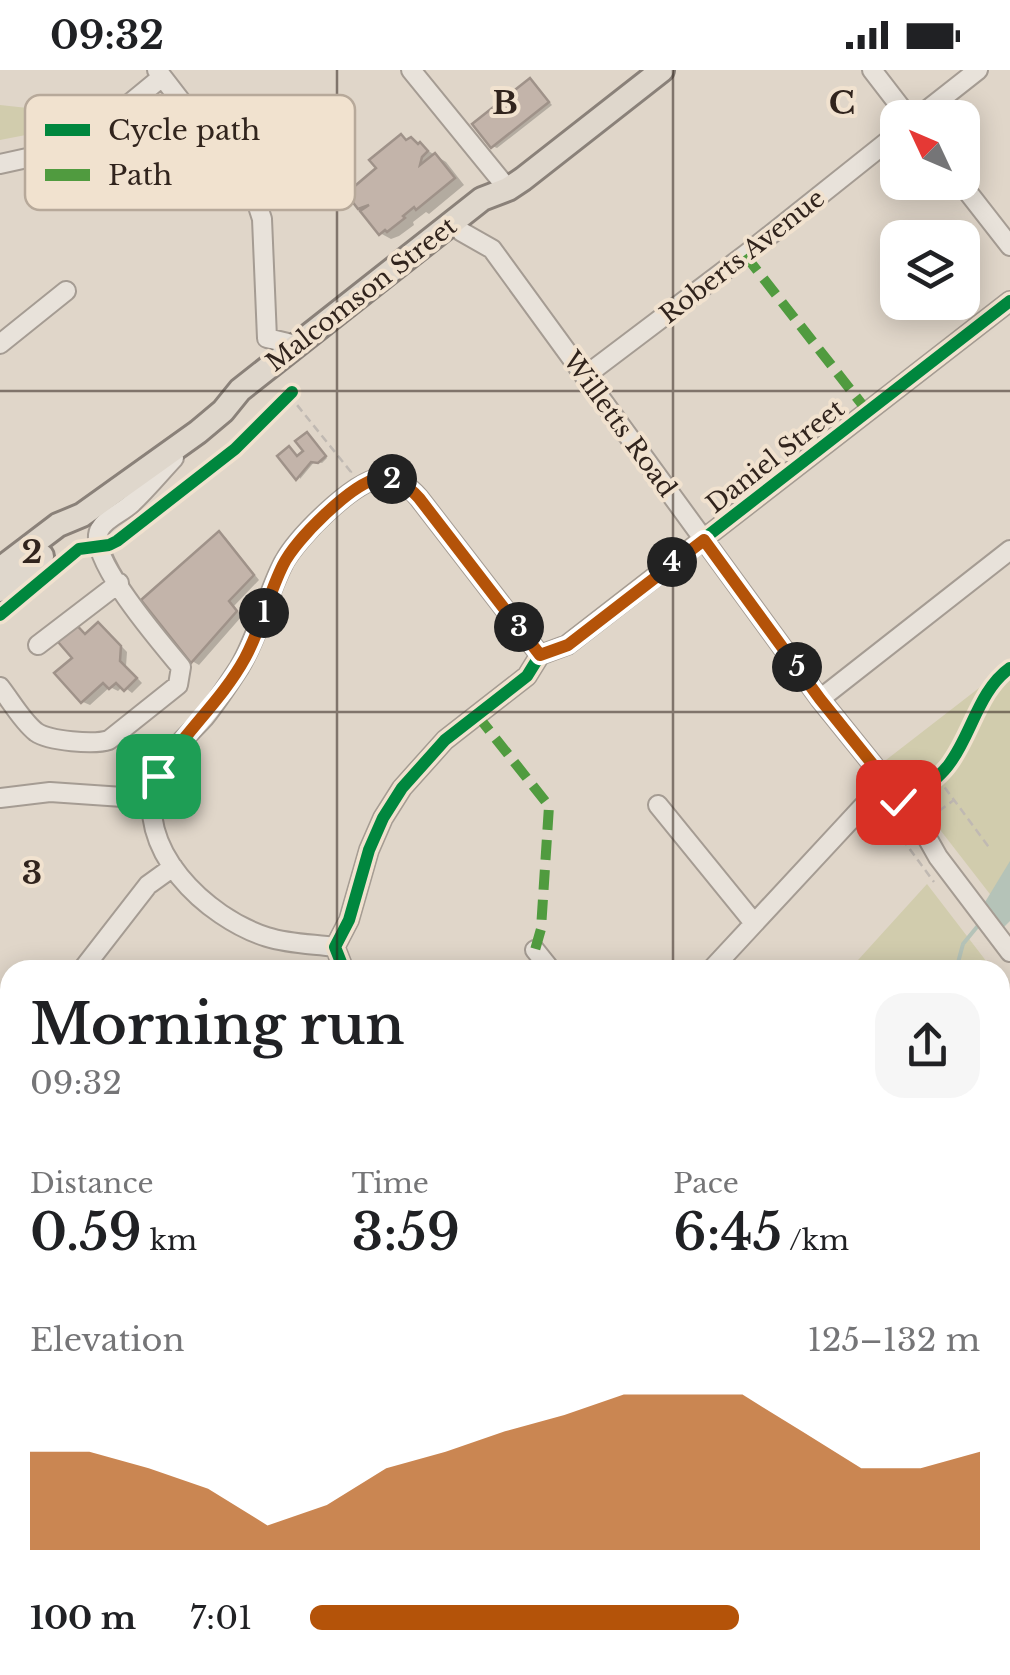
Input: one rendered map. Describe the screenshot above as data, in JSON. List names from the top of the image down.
{
  "streets": {
    "main road": ["Malcomson Street"],
    "street": ["Roberts Avenue", "Willetts Road", "Daniel Street"]
  },
  "crossings": [
    ["Roberts Avenue", "Willetts Road"],
    ["Malcomson Street", "Willetts Road"],
    ["Willetts Road", "Daniel Street"]
  ],
  "legend": ["Cycle path", "Path"],
  "north": "top left",
  "page": {
    "status": "09:32",
    "pins": [
      "2",
      "4",
      "1",
      "3",
      "5"
    ],
    "heading": ["Morning run", "09:32"],
    "stats": [
      ["Distance", "0.59 km"],
      ["Time", "3:59"],
      ["Pace", "6:45 /km"]
    ],
    "chart": ["Elevation", "125–132 m"],
    "list": [
      {
        "name": "100 m",
        "note": "7:01"
      }
    ]
  },
  "grid": {
    "columns": ["B", "C"],
    "rows": ["2", "3"]
  }
}
